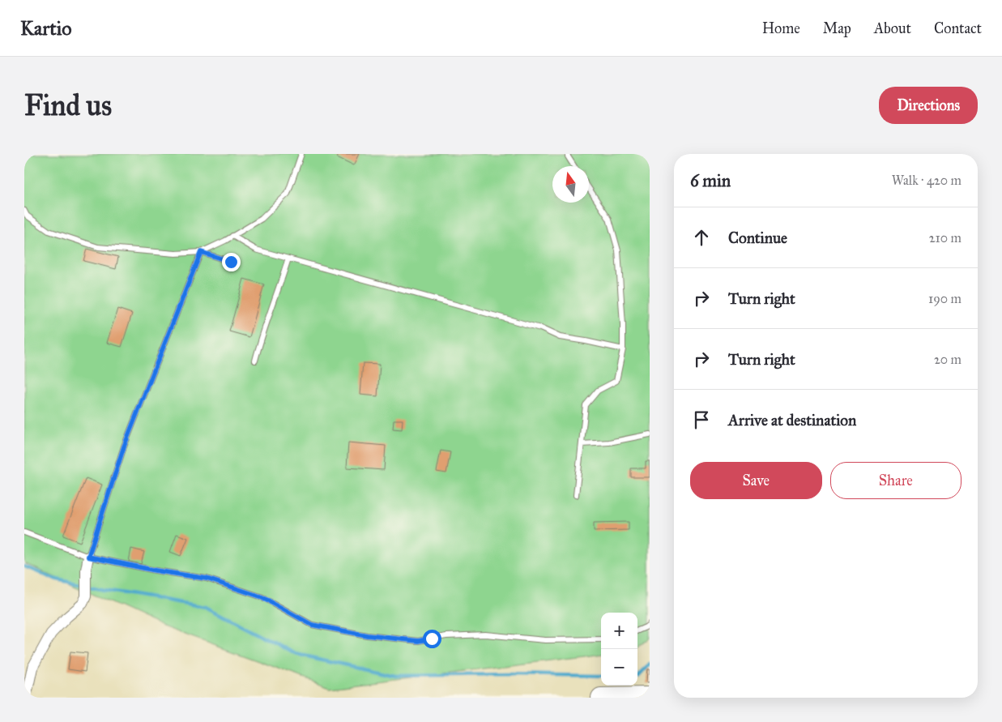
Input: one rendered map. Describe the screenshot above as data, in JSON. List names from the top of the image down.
{
  "north": "top",
  "page": {
    "header": "Kartio",
    "nav": [
      "Home",
      "Map",
      "About",
      "Contact"
    ],
    "buttons": [
      "Directions",
      ["Save", "Share"]
    ],
    "title": "Find us",
    "heading": ["6 min", "Walk · 420 m"],
    "list": [
      ["Continue", "210 m"],
      ["Turn right", "190 m"],
      ["Turn right", "20 m"],
      "Arrive at destination"
    ],
    "map_buttons": ["+", "−"]
  }
}
